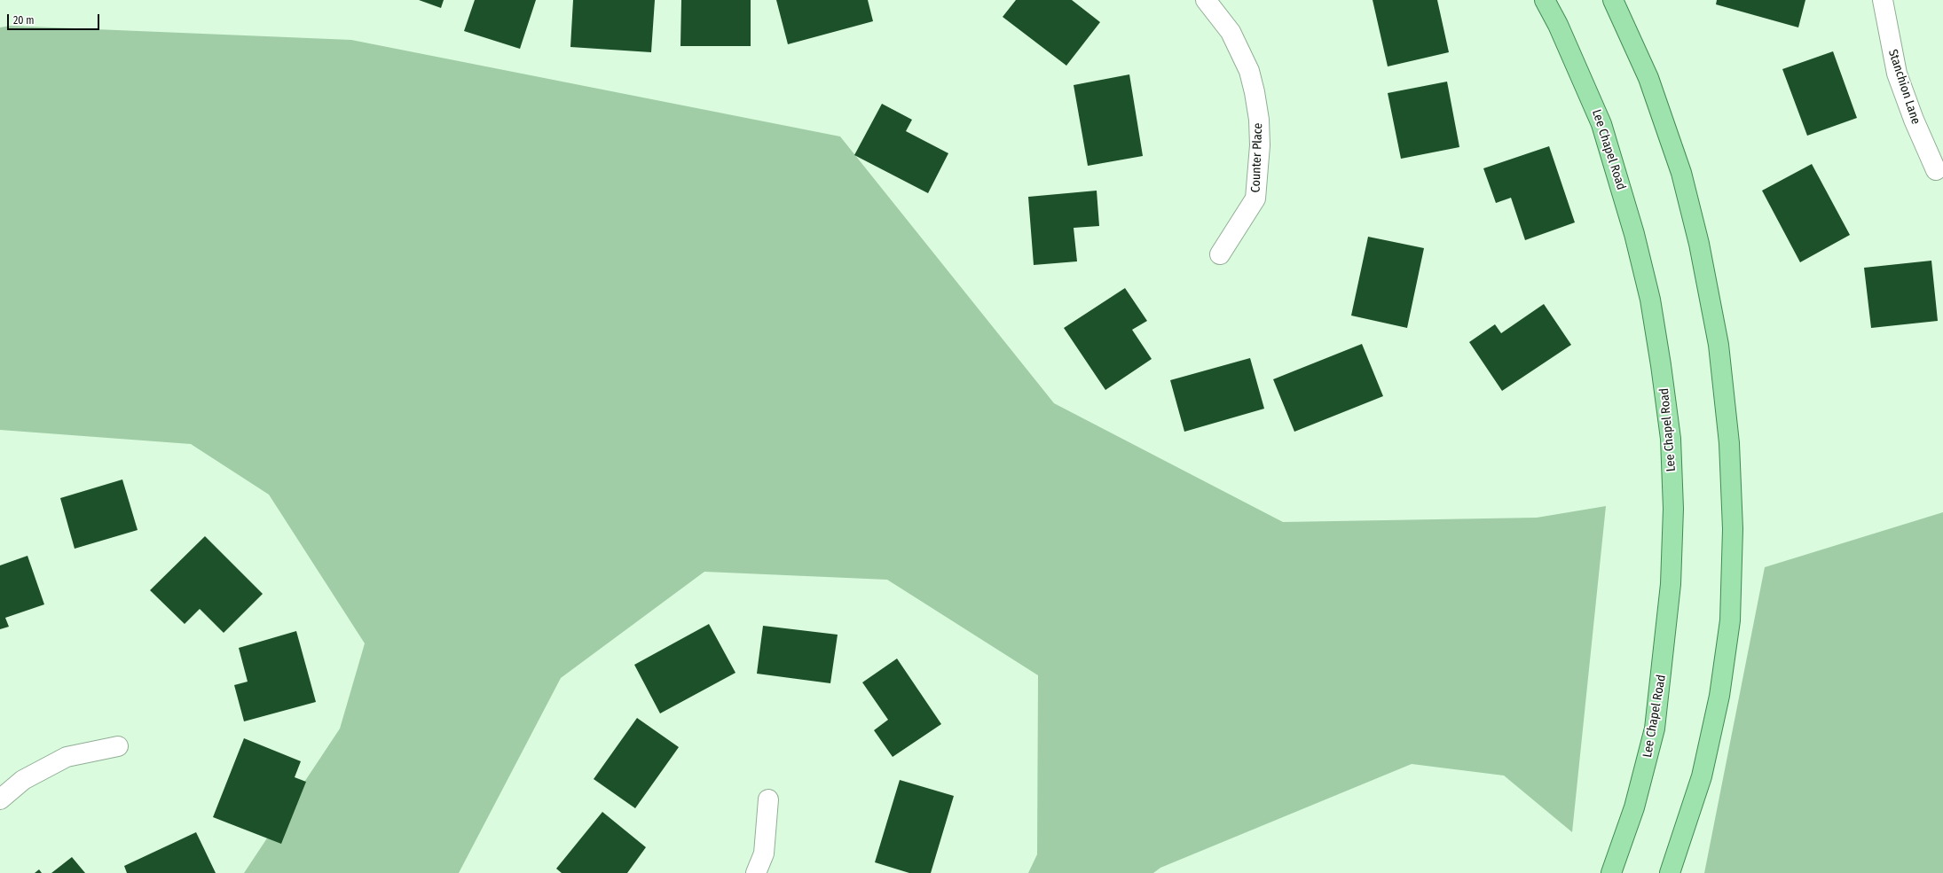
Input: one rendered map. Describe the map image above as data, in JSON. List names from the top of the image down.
{
  "streets": {
    "main road": ["Lee Chapel Road"],
    "street": ["Stanchion Lane", "Counter Place"]
  },
  "scale_bar": "20 m"
}
